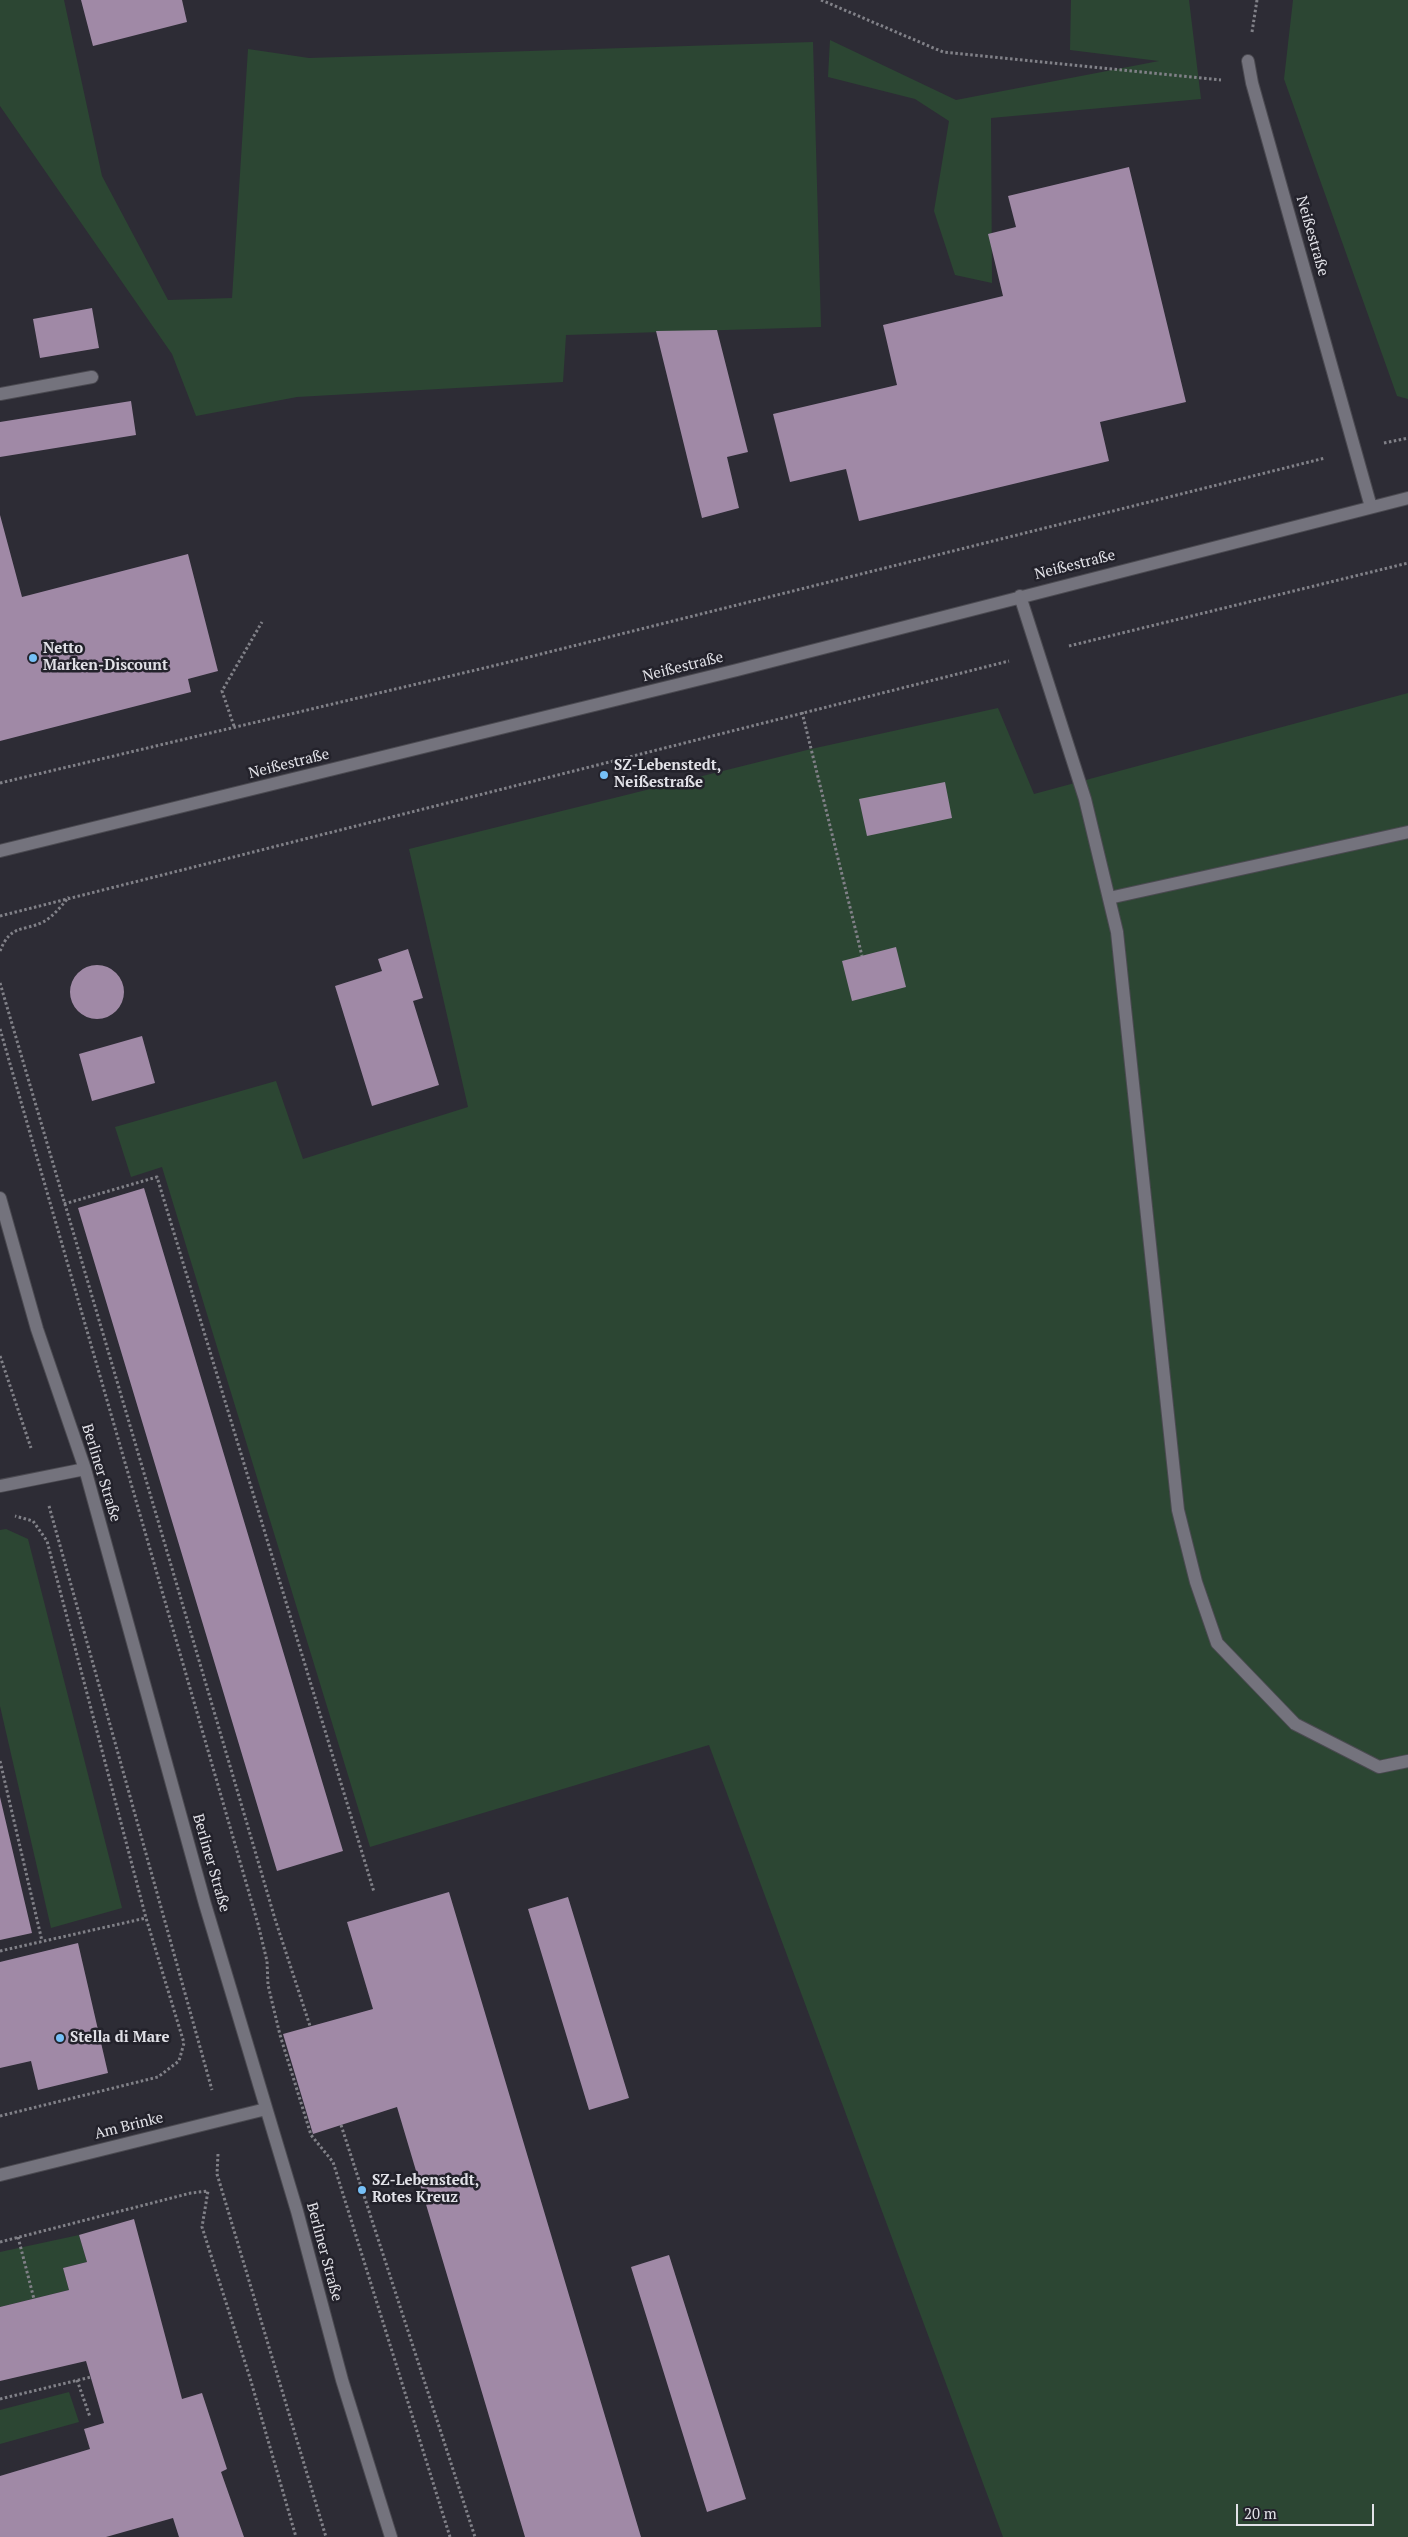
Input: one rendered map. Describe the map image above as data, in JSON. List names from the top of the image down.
{
  "streets": {
    "street": ["Neißestraße", "Berliner Straße", "Am Brinke"]
  },
  "crossings": [
    ["Berliner Straße", "Am Brinke"]
  ],
  "places": [
    "Netto Marken-Discount",
    "SZ-Lebenstedt, Neißestraße",
    "Stella di Mare",
    "SZ-Lebenstedt, Rotes Kreuz"
  ],
  "scale_bar": "20 m"
}
